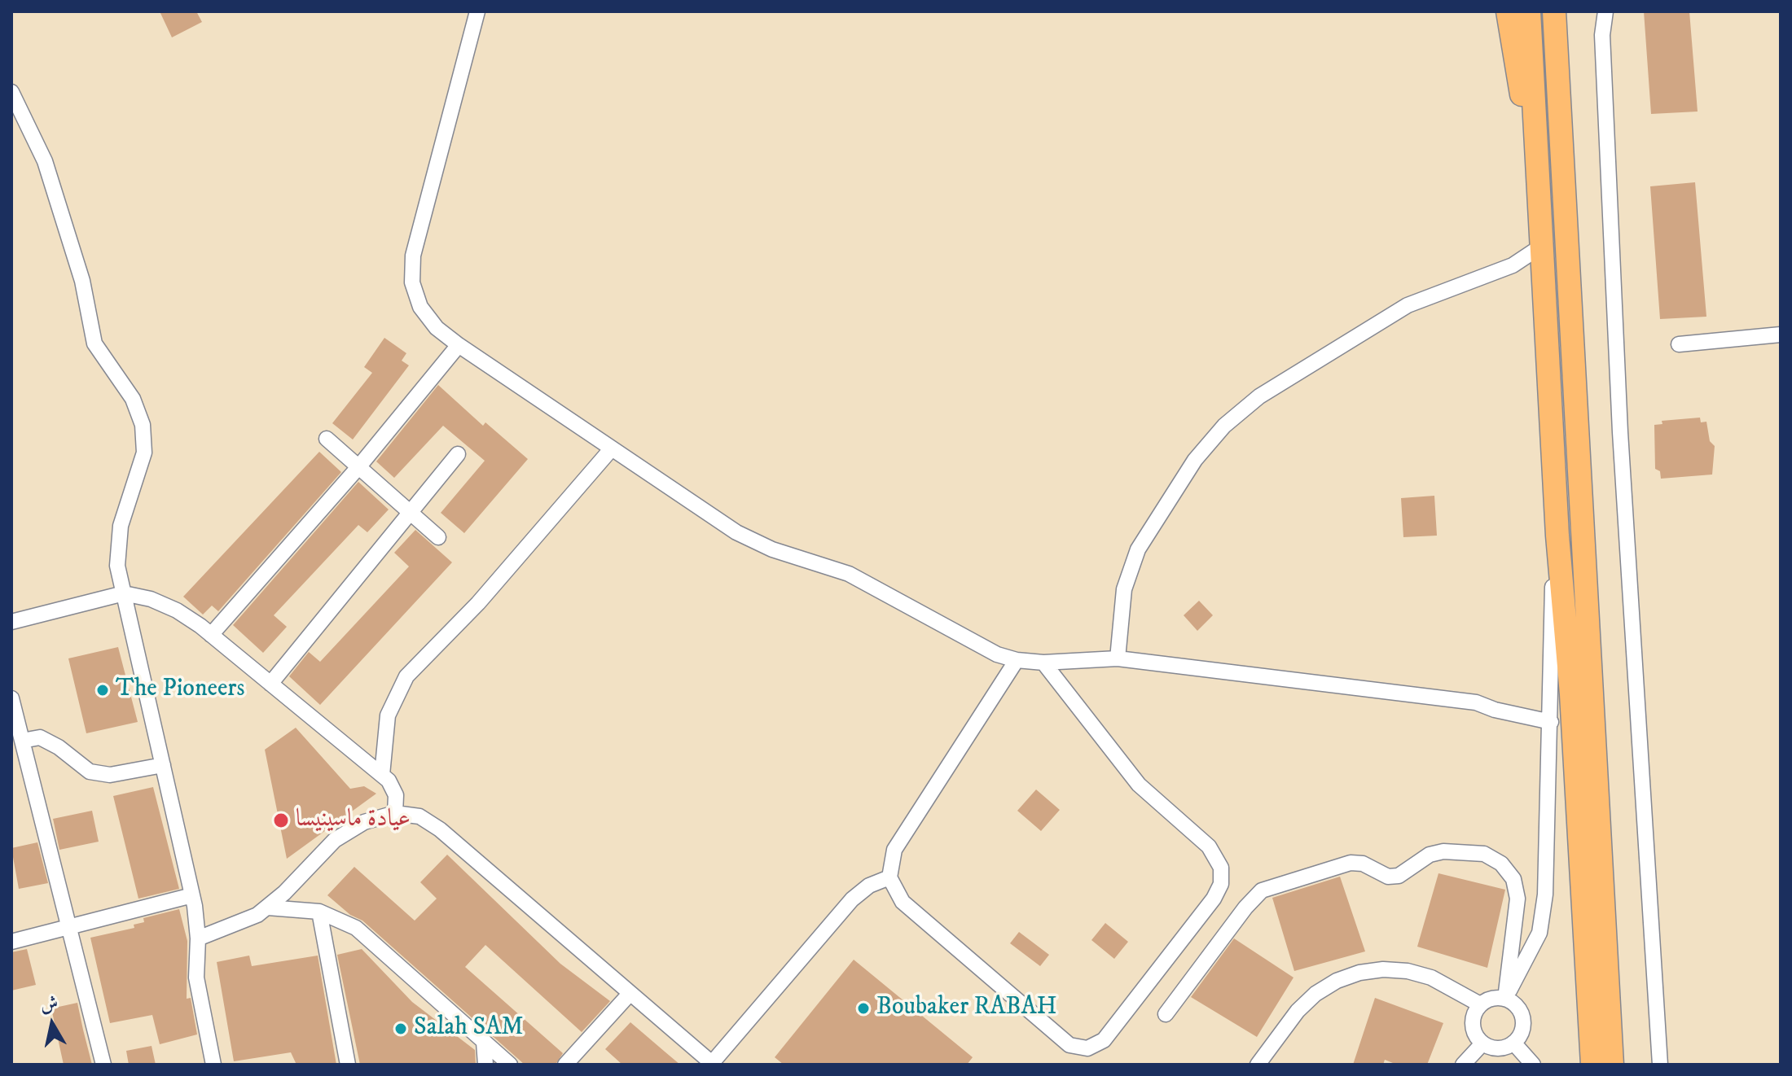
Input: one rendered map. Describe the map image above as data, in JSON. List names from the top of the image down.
{
  "places": [
    "The Pioneers",
    "عيادة ماسينيسا",
    "Boubaker RABAH",
    "Salah SAM"
  ],
  "north": "top"
}
